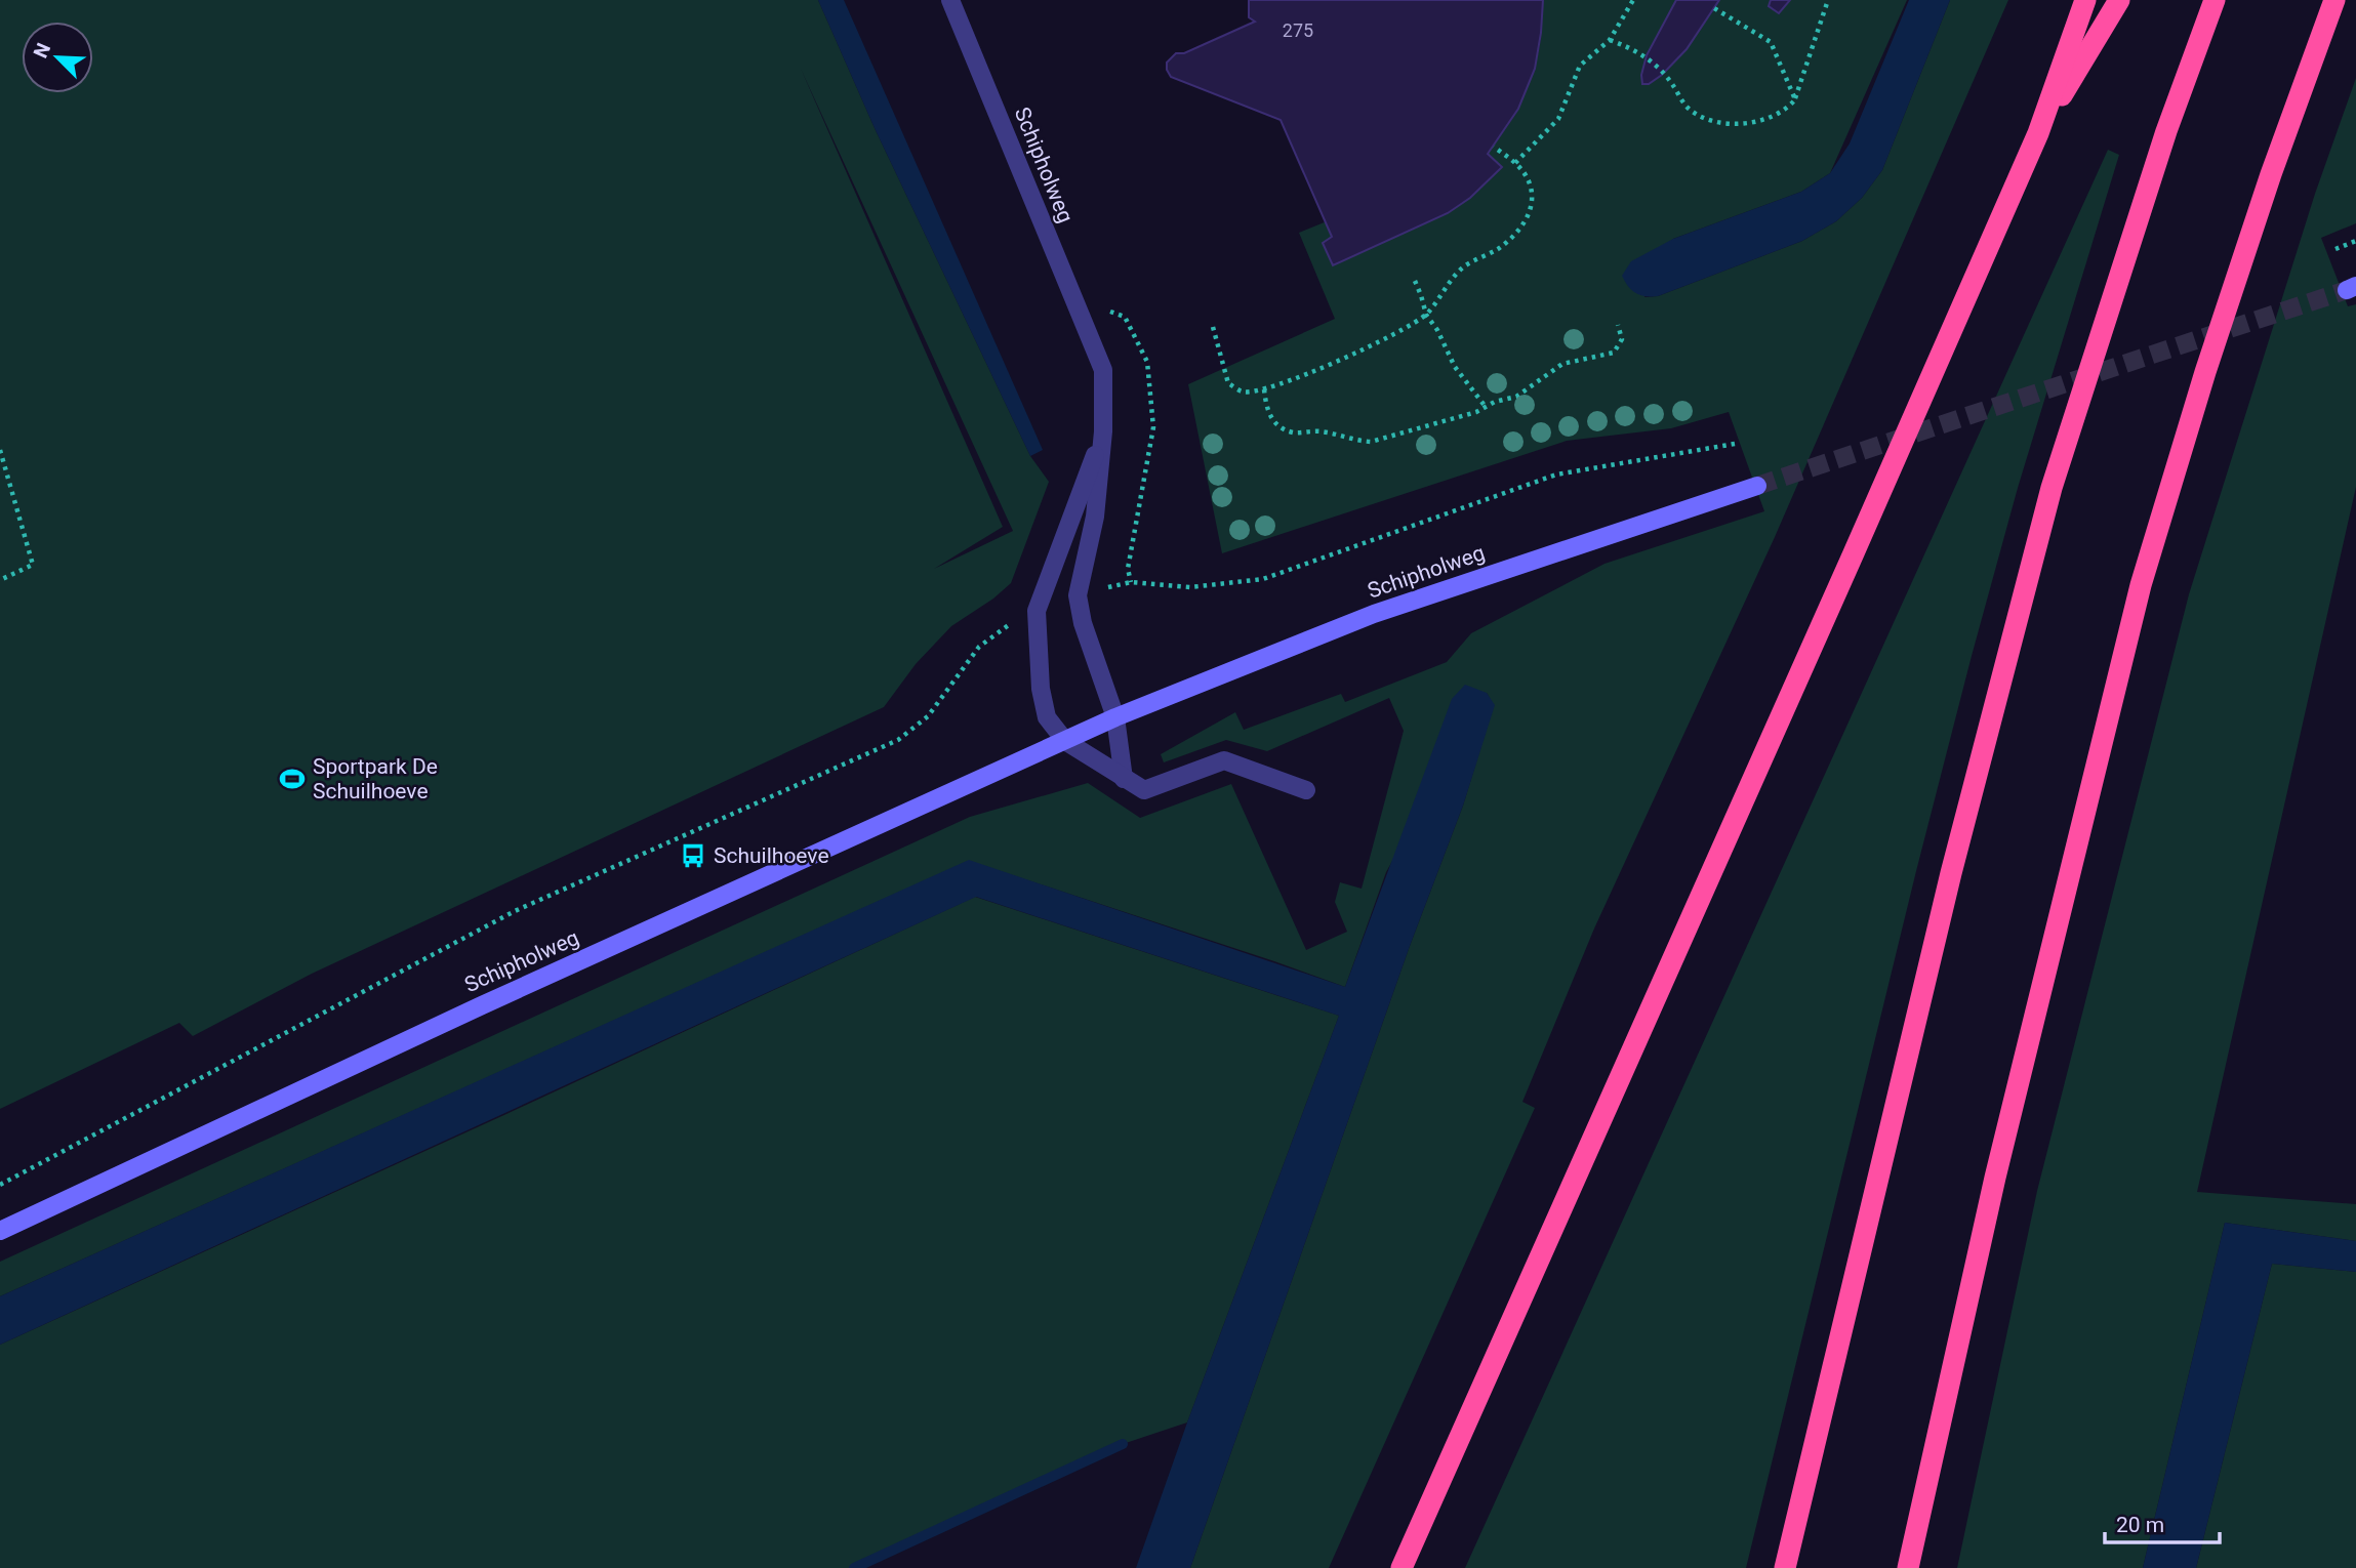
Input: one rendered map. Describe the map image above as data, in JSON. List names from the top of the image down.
{
  "streets": {
    "main road": ["Schipholweg"]
  },
  "places": {
    "sports": ["Sportpark De Schuilhoeve"],
    "bus stop": ["Schuilhoeve"]
  },
  "house_numbers": ["275"],
  "scale_bar": "20 m",
  "north": "top left"
}
